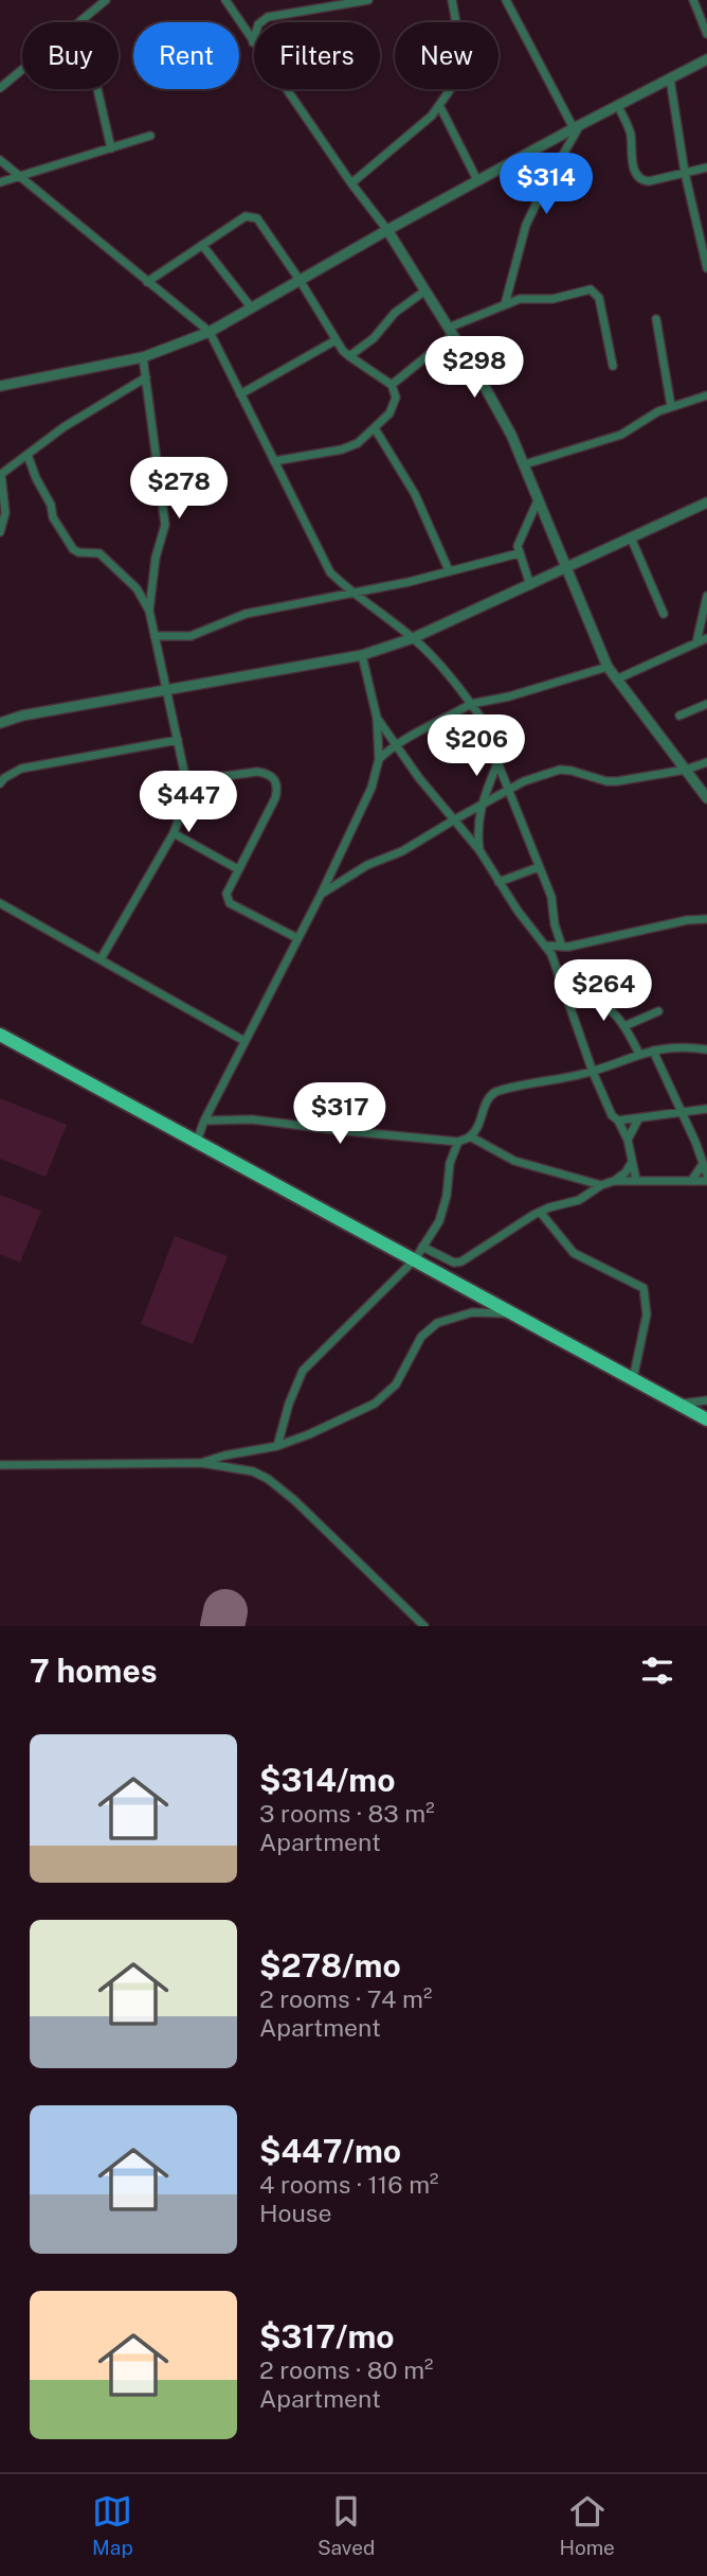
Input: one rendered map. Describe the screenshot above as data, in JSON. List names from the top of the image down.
{
  "page": {
    "chip": [
      "Buy",
      "Rent",
      "Filters",
      "New"
    ],
    "price": [
      "$314",
      "$298",
      "$278",
      "$206",
      "$447",
      "$264",
      "$317"
    ],
    "heading": "7 homes",
    "list": [
      {
        "name": "$314/mo",
        "note": "3 rooms · 83 m² · Apartment"
      },
      {
        "name": "$278/mo",
        "note": "2 rooms · 74 m² · Apartment"
      },
      {
        "name": "$447/mo",
        "note": "4 rooms · 116 m² · House"
      },
      {
        "name": "$317/mo",
        "note": "2 rooms · 80 m² · Apartment"
      }
    ],
    "tabs": ["Map", "Saved", "Home"]
  }
}
